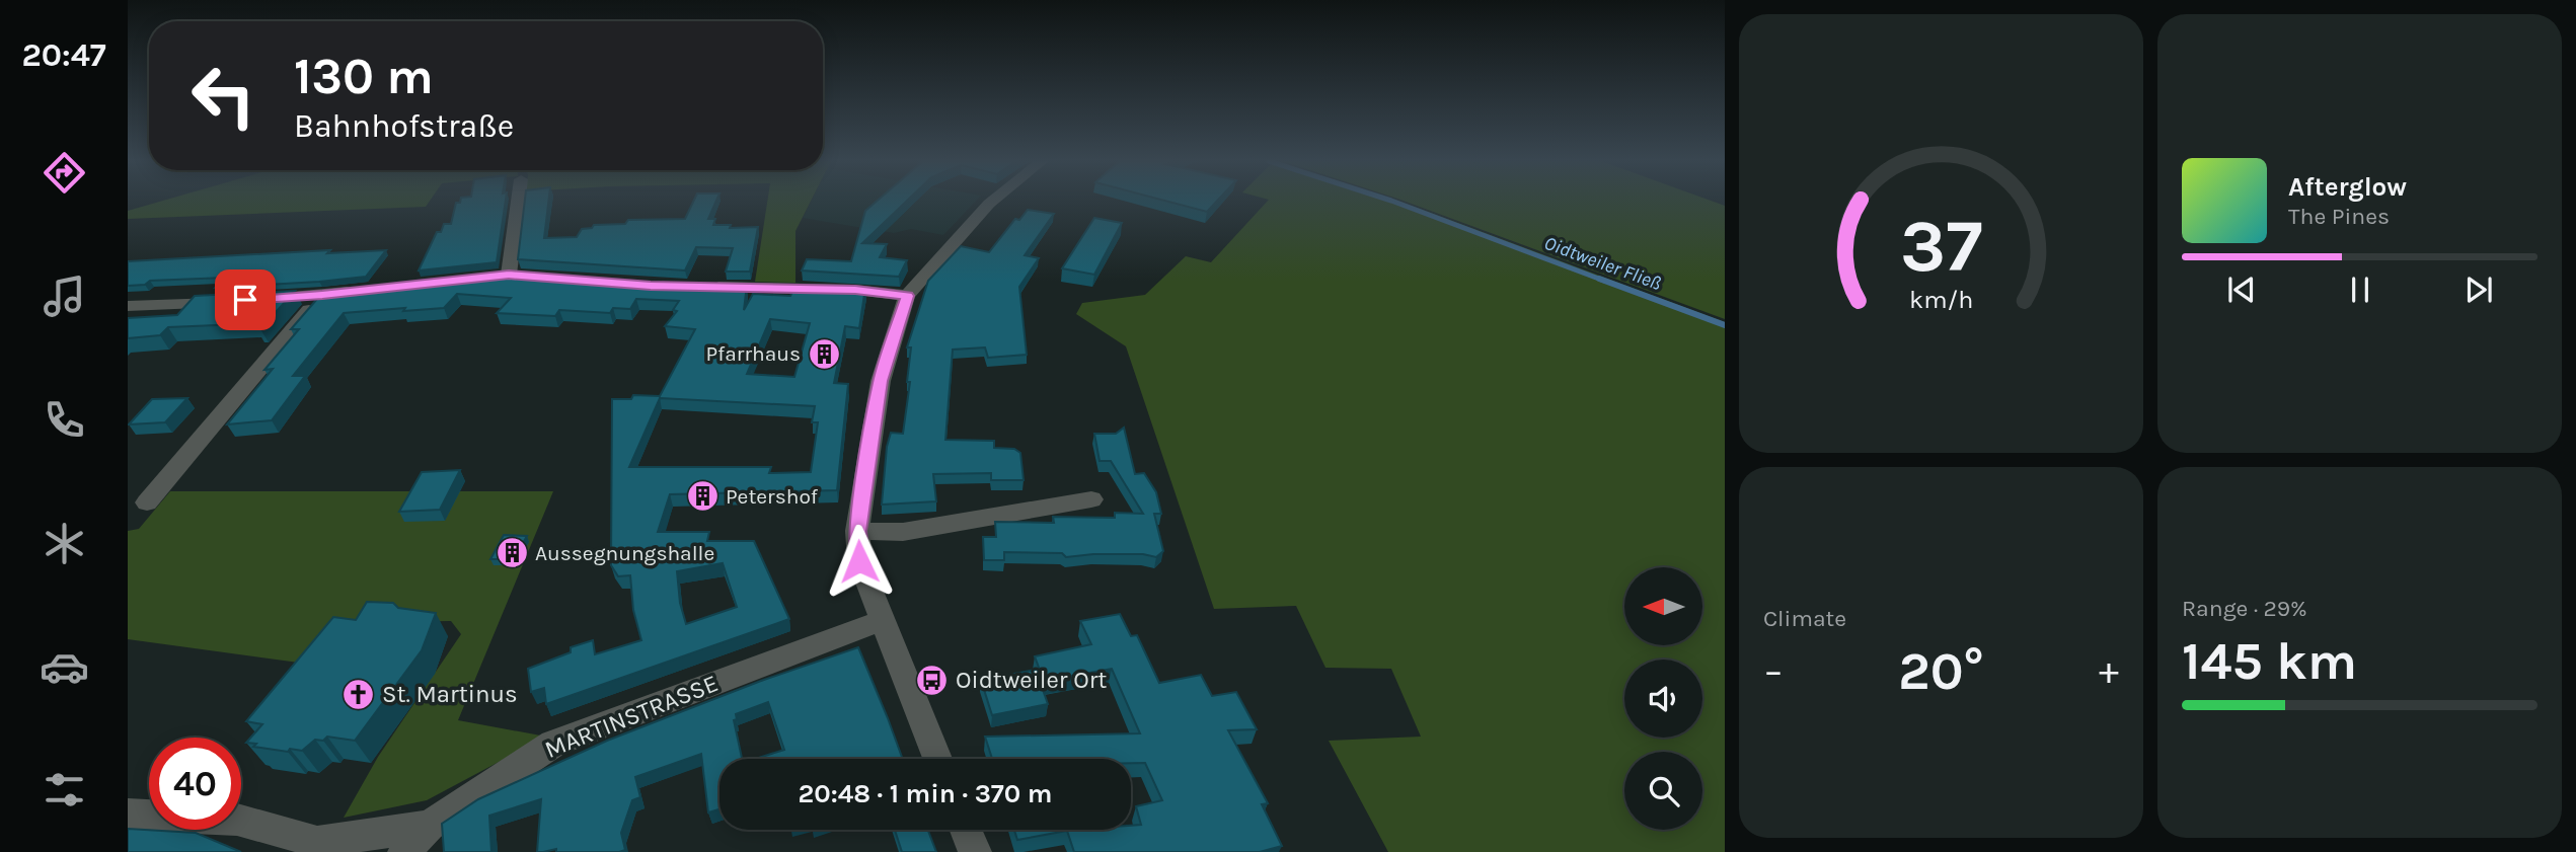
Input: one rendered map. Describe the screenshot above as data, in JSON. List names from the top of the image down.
{
  "streets": {
    "street": ["MARTINSTRASSE"]
  },
  "water": ["Oidtweiler Fließ"],
  "places": {
    "building": ["Pfarrhaus", "Petershof", "Aussegnungshalle"],
    "bus stop": ["Oidtweiler Ort"],
    "church": ["St. Martinus"]
  },
  "north": "left",
  "page": {
    "tabs": "20:47",
    "turn": ["130 m", "Bahnhofstraße"],
    "song": ["Afterglow", "The Pines"],
    "tile": [
      "Climate",
      ["Range · 29%", "145 km"]
    ],
    "heat": ["−", "20°", "+"],
    "limit": "40",
    "trip": "20:48 · 1 min · 370 m",
    "gauge": ["37", "km/h"]
  }
}
